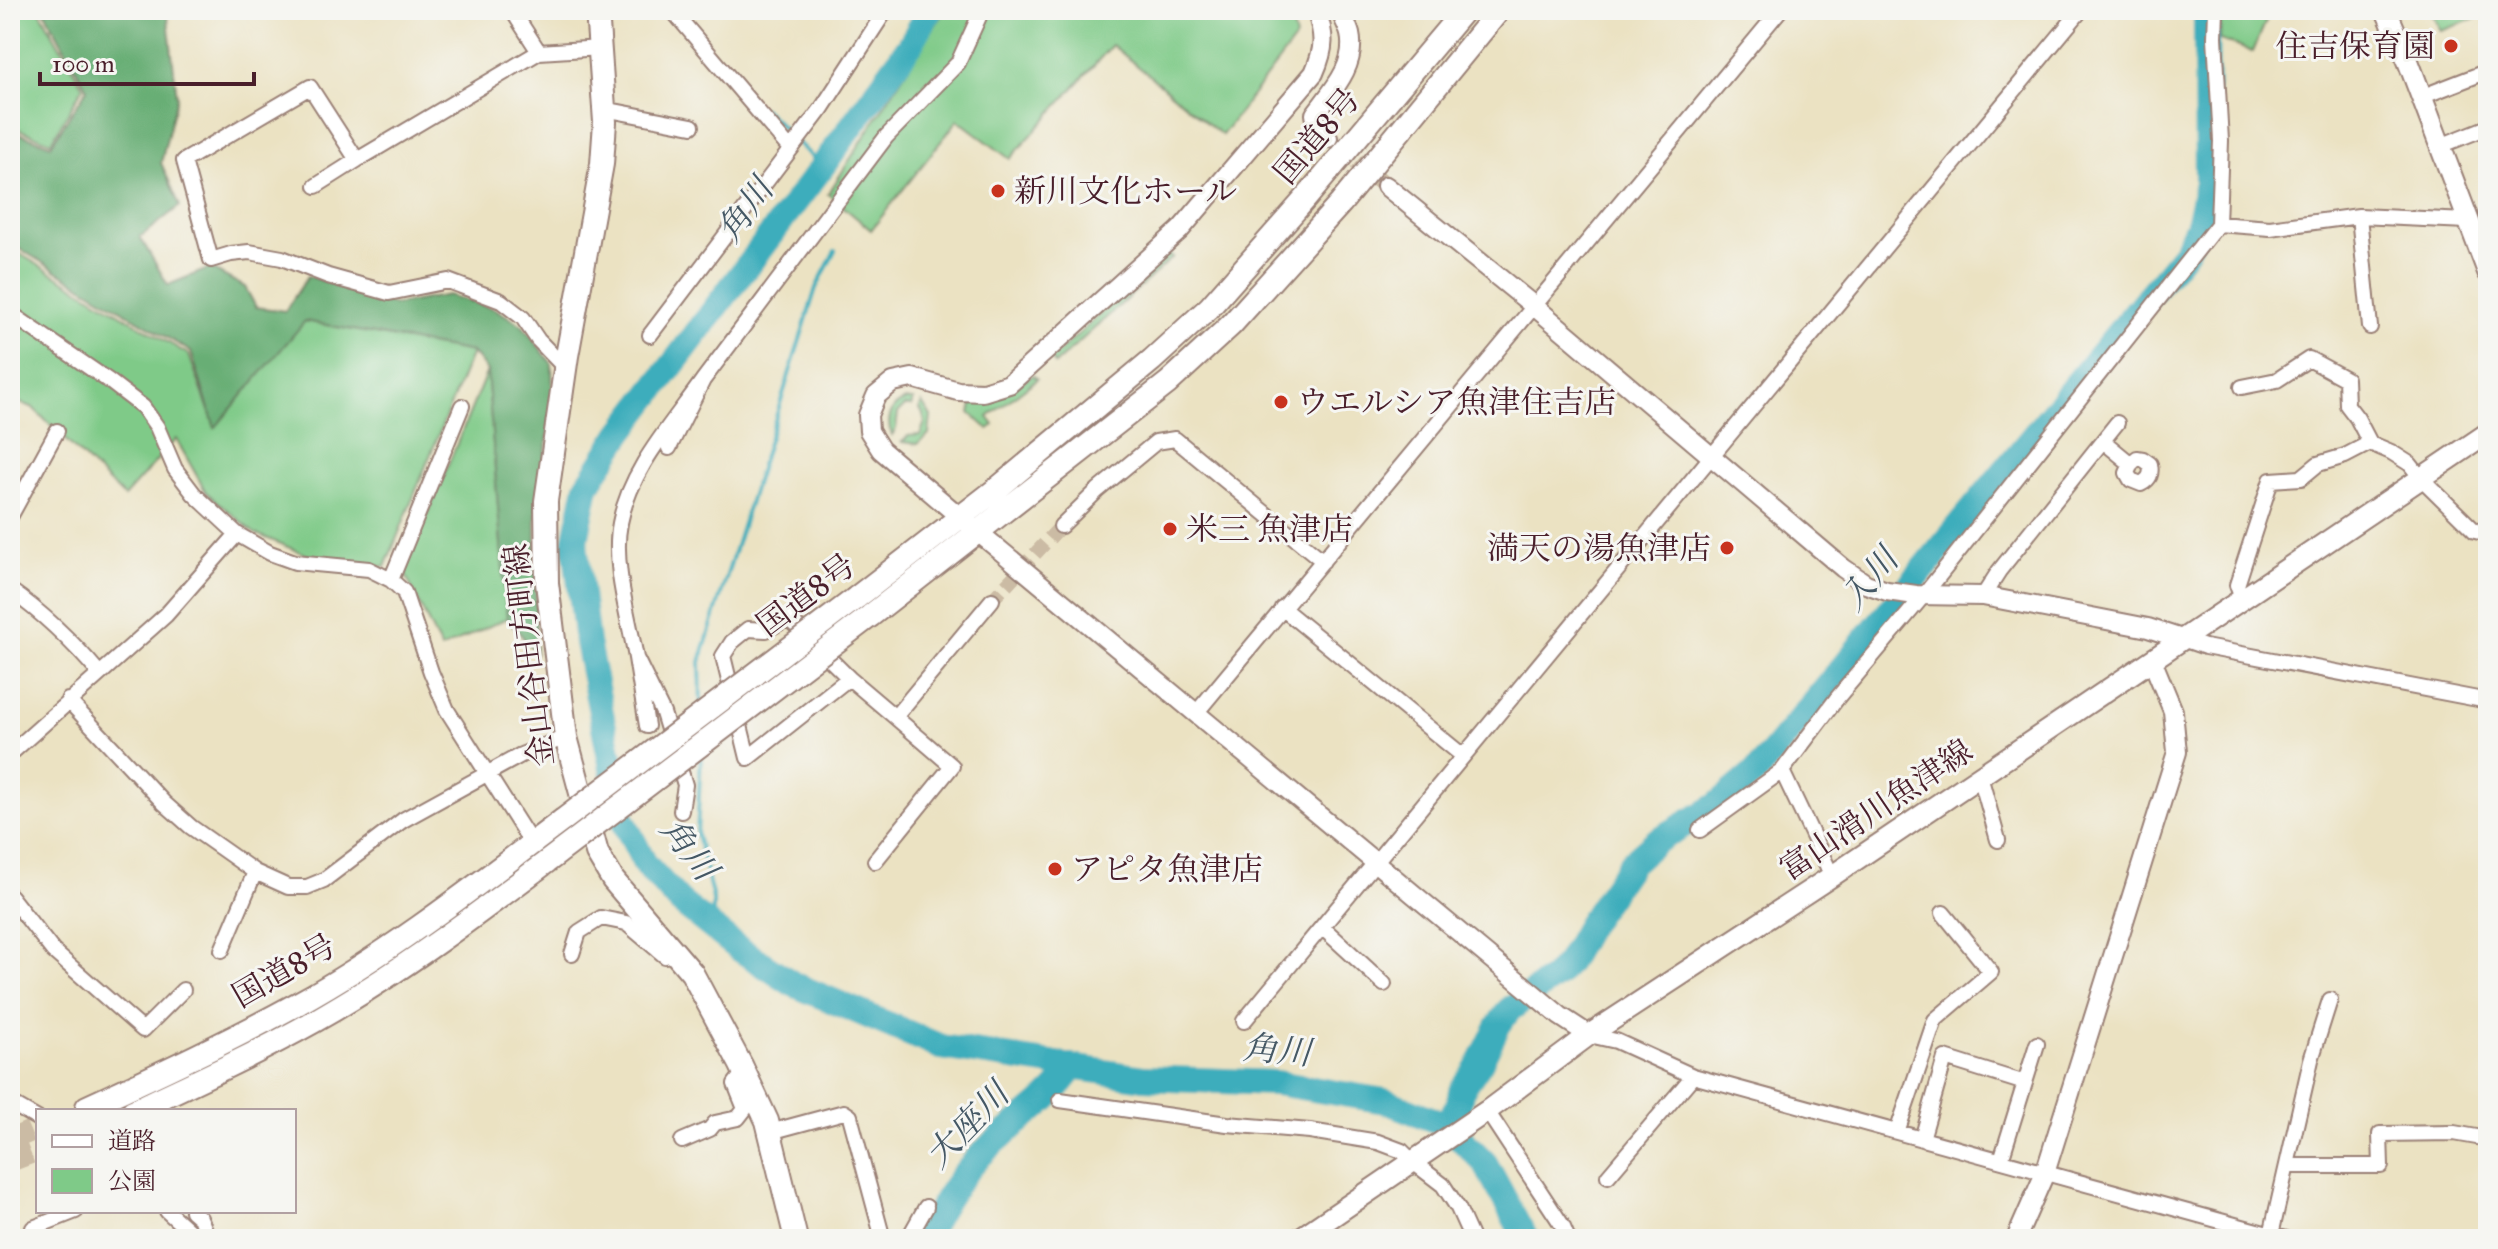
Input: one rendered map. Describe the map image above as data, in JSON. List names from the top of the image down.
{
  "streets": {
    "main road": ["国道8号", "金山谷田方町線", "富山滑川魚津線"]
  },
  "water": ["角川", "入川", "大座川"],
  "places": [
    "住吉保育園",
    "新川文化ホール",
    "ウエルシア魚津住吉店",
    "米三 魚津店",
    "満天の湯魚津店",
    "アピタ魚津店"
  ],
  "legend": ["道路", "公園"],
  "scale_bar": "100 m"
}
